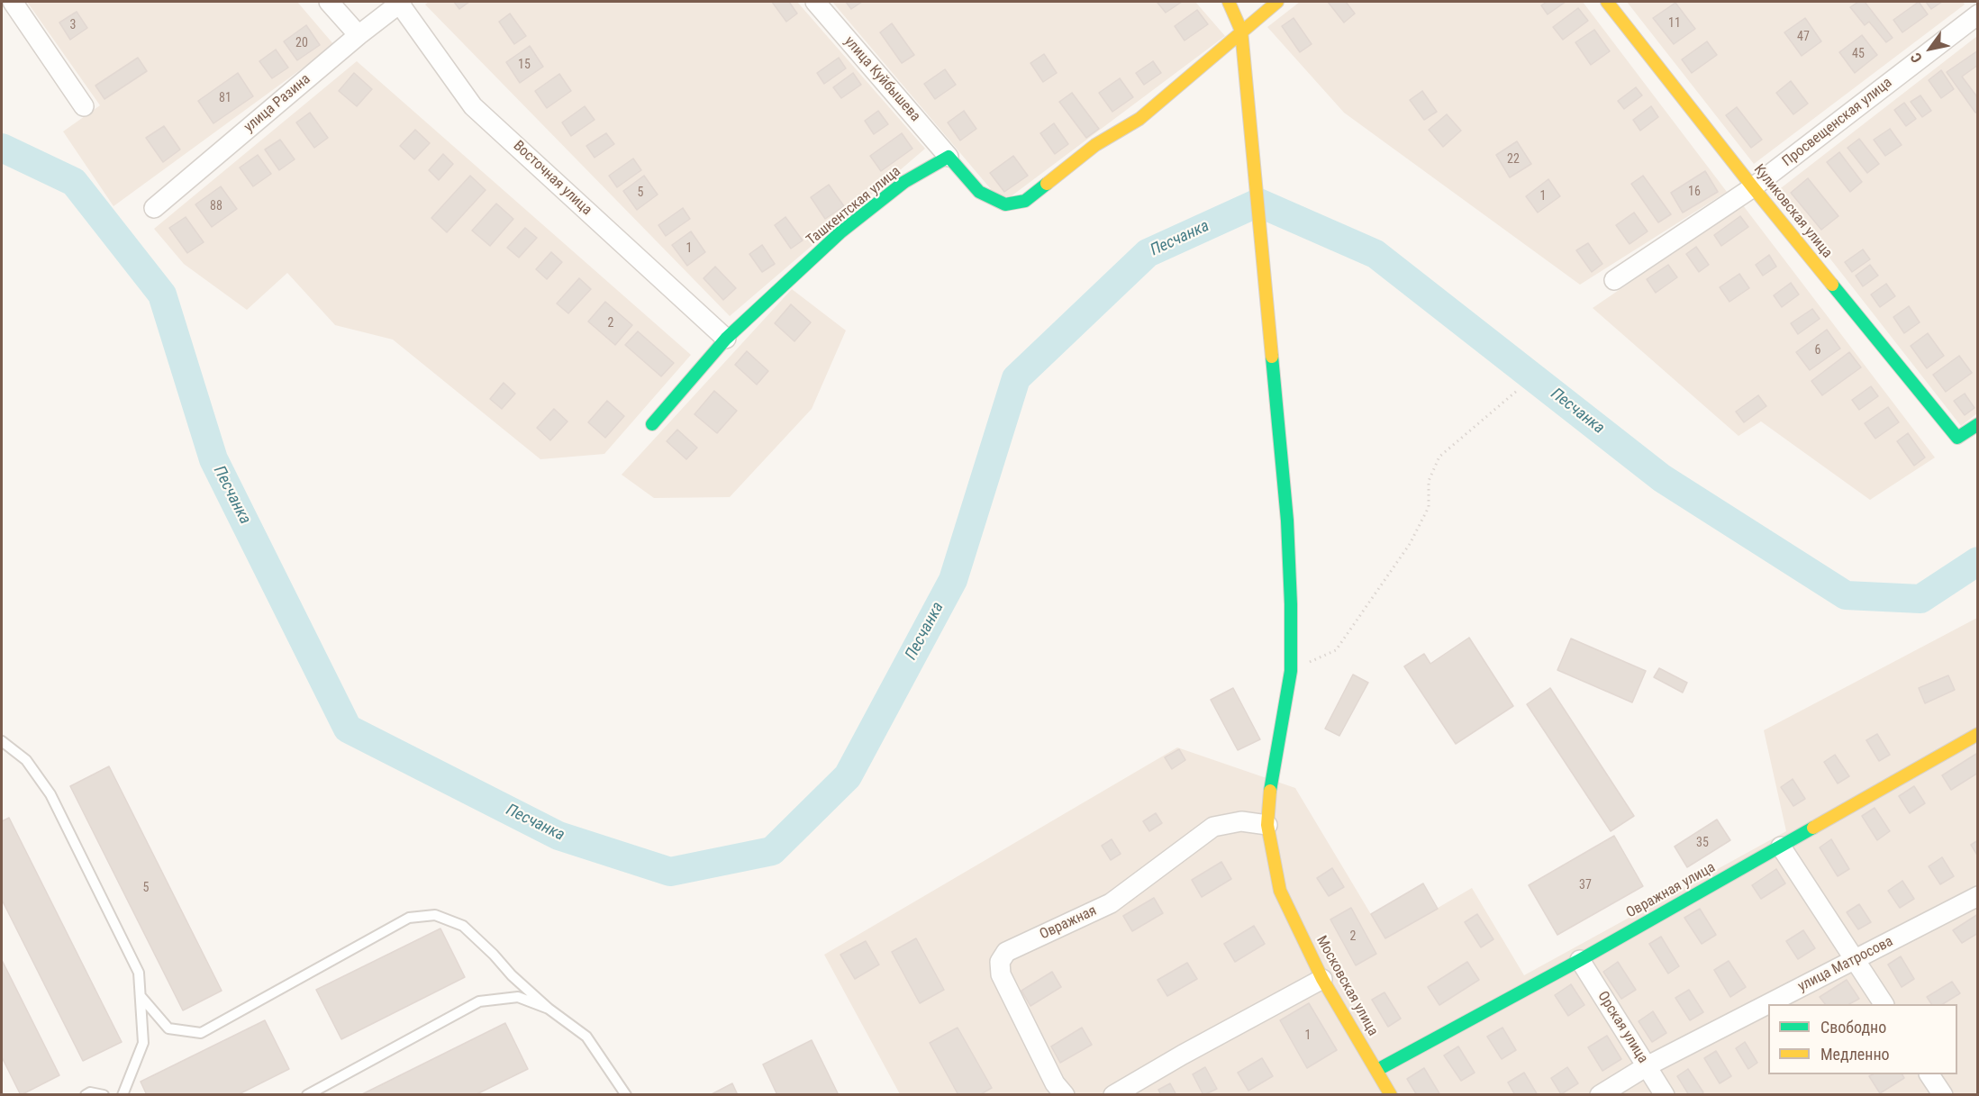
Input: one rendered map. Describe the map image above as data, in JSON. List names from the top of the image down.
{
  "streets": {
    "street": [
      "улица Куйбышева",
      "улица Разина",
      "Просвещенская улица",
      "Восточная улица",
      "Ташкентская улица",
      "Куликовская улица",
      "Овражная улица",
      "Овражная",
      "улица Матросова",
      "Московская улица",
      "Орская улица"
    ]
  },
  "crossings": [
    ["улица Куйбышева", "Ташкентская улица"],
    ["улица Разина", "Восточная улица"],
    ["Просвещенская улица", "Куликовская улица"],
    ["Восточная улица", "Ташкентская улица"],
    ["Овражная улица", "Московская улица"],
    ["Овражная улица", "Орская улица"],
    ["Овражная", "Московская улица"],
    ["улица Матросова", "Орская улица"]
  ],
  "water": ["Песчанка"],
  "house_numbers": [
    "11",
    "3",
    "47",
    "20",
    "45",
    "15",
    "81",
    "22",
    "16",
    "5",
    "1",
    "88",
    "1",
    "2",
    "6",
    "35",
    "37",
    "5",
    "2",
    "1"
  ],
  "legend": ["Свободно", "Медленно"],
  "north": "bottom left"
}
